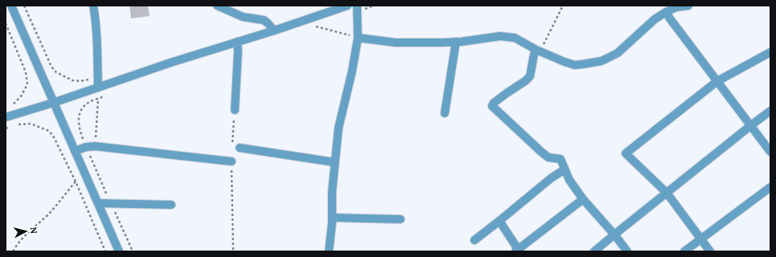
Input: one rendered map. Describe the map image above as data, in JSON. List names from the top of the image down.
{
  "north": "right"
}
